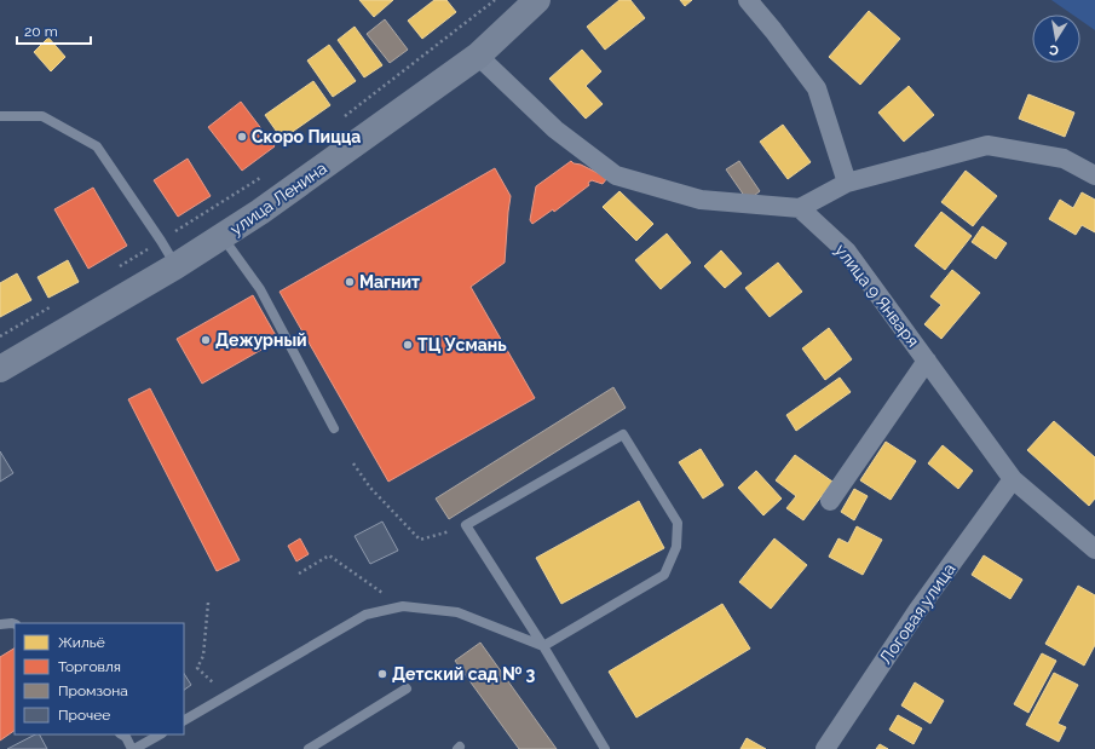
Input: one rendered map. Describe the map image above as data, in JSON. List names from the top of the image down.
{
  "streets": {
    "main road": ["улица Ленина"],
    "street": ["улица 9 Января", "Логовая улица"]
  },
  "crossings": [
    ["улица 9 Января", "Логовая улица"]
  ],
  "places": [
    "Скоро Пицца",
    "Магнит",
    "Дежурный",
    "ТЦ Усмань",
    "Детский сад № 3"
  ],
  "legend": [
    "Жильё",
    "Торговля",
    "Промзона",
    "Прочее"
  ],
  "scale_bar": "20 m",
  "north": "bottom"
}
